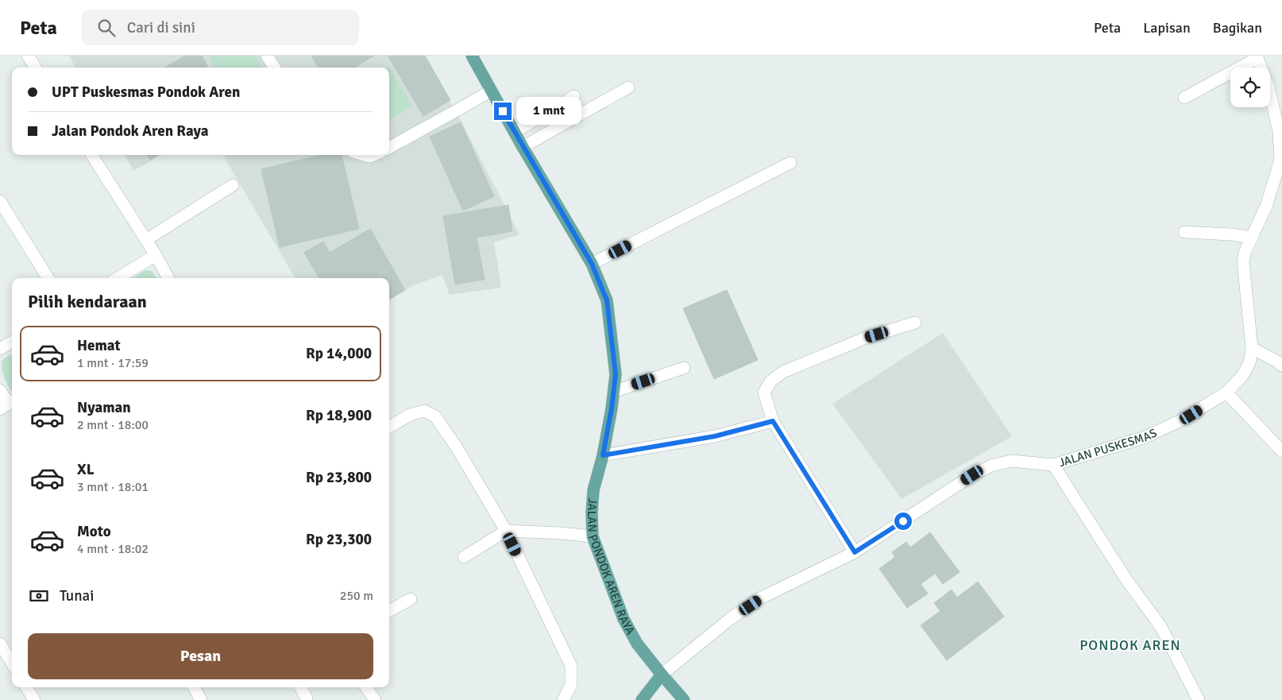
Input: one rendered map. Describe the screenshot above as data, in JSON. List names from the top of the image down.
{
  "streets": {
    "main road": ["JALAN PONDOK AREN RAYA"],
    "street": ["JALAN PUSKESMAS"]
  },
  "crossings": [
    ["JALAN PUSKESMAS", "JALAN PONDOK AREN RAYA"]
  ],
  "districts": ["PONDOK AREN"],
  "page": {
    "header": "Peta",
    "search": "Cari di sini",
    "nav": ["Peta", "Lapisan", "Bagikan"],
    "banner": ["UPT Puskesmas Pondok Aren", "Jalan Pondok Aren Raya"],
    "bubble": "1 mnt",
    "heading": "Pilih kendaraan",
    "list": [
      {
        "name": "Hemat",
        "note": "1 mnt · 17:59",
        "value": "Rp 14,000"
      },
      {
        "name": "Nyaman",
        "note": "2 mnt · 18:00",
        "value": "Rp 18,900"
      },
      {
        "name": "XL",
        "note": "3 mnt · 18:01",
        "value": "Rp 23,800"
      },
      {
        "name": "Moto",
        "note": "4 mnt · 18:02",
        "value": "Rp 23,300"
      }
    ],
    "pay": ["Tunai", "250 m"],
    "buttons": "Pesan"
  }
}
